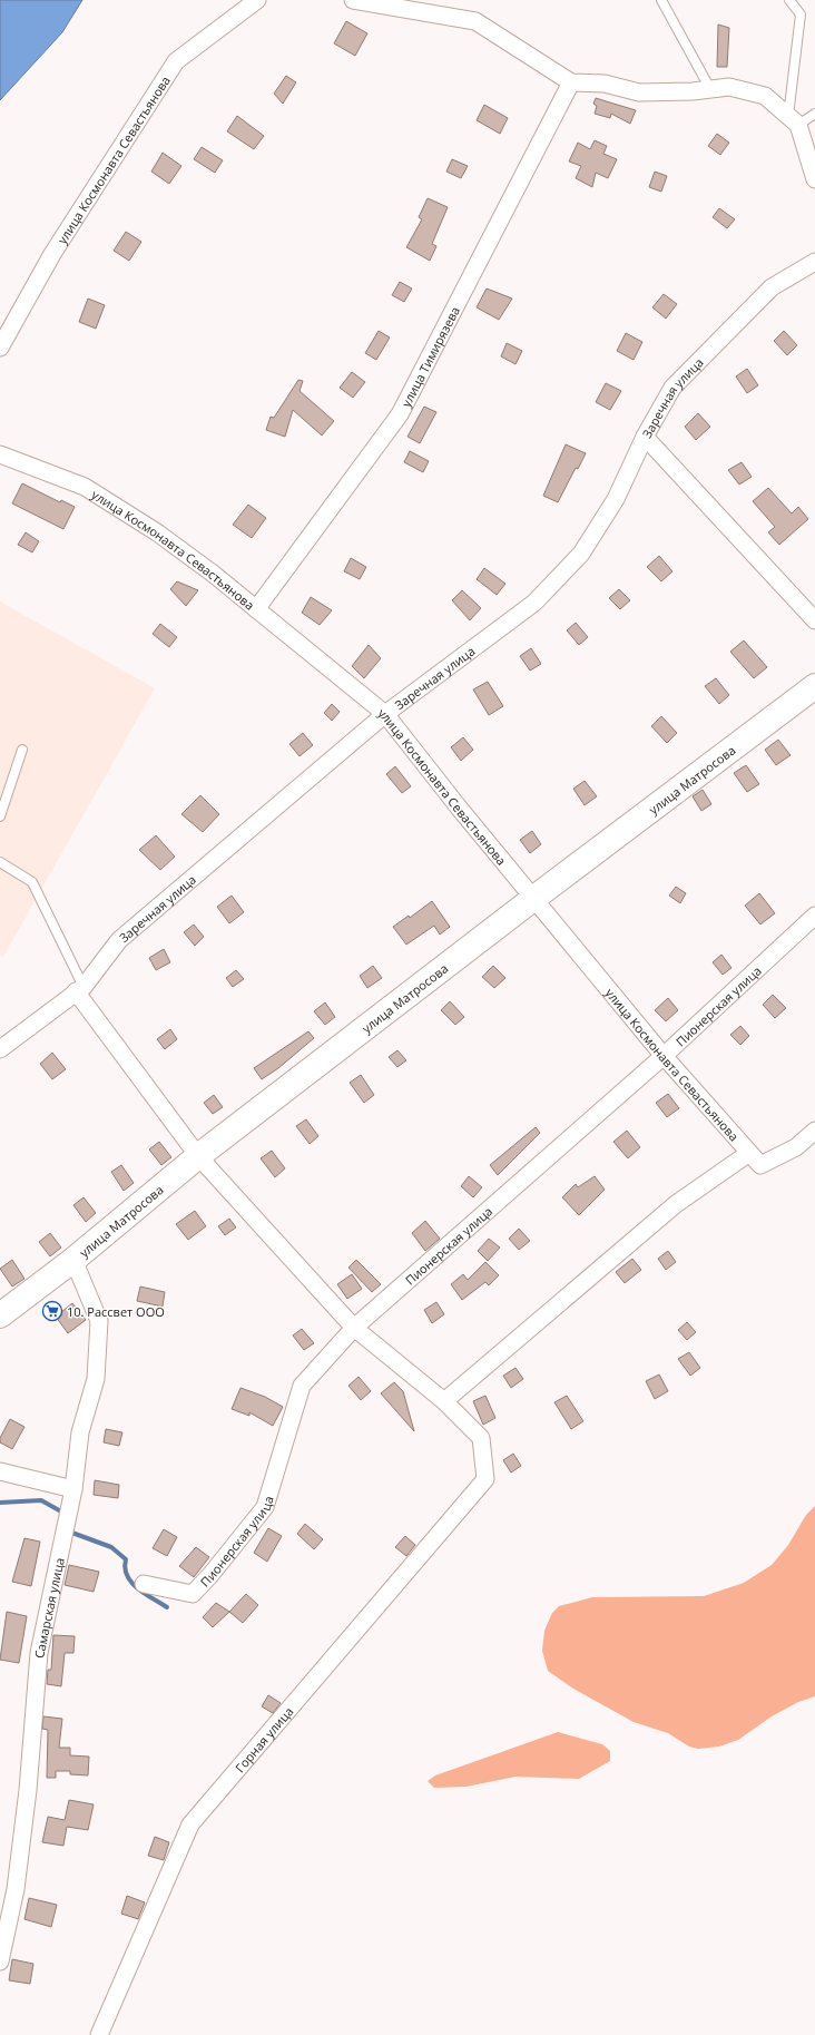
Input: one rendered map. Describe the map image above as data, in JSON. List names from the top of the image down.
{
  "streets": {
    "main road": ["улица Матросова"],
    "street": [
      "улица Космонавта Севастьянова",
      "улица Тимирязева",
      "Заречная улица",
      "Пионерская улица",
      "Самарская улица",
      "Горная улица"
    ]
  },
  "crossings": [
    ["улица Космонавта Севастьянова", "улица Тимирязева"],
    ["улица Космонавта Севастьянова", "Заречная улица"],
    ["улица Космонавта Севастьянова", "улица Матросова"],
    ["улица Космонавта Севастьянова", "Пионерская улица"],
    ["улица Матросова", "Самарская улица"]
  ],
  "places": {
    "supermarket": ["10. Рассвет ООО"]
  }
}
